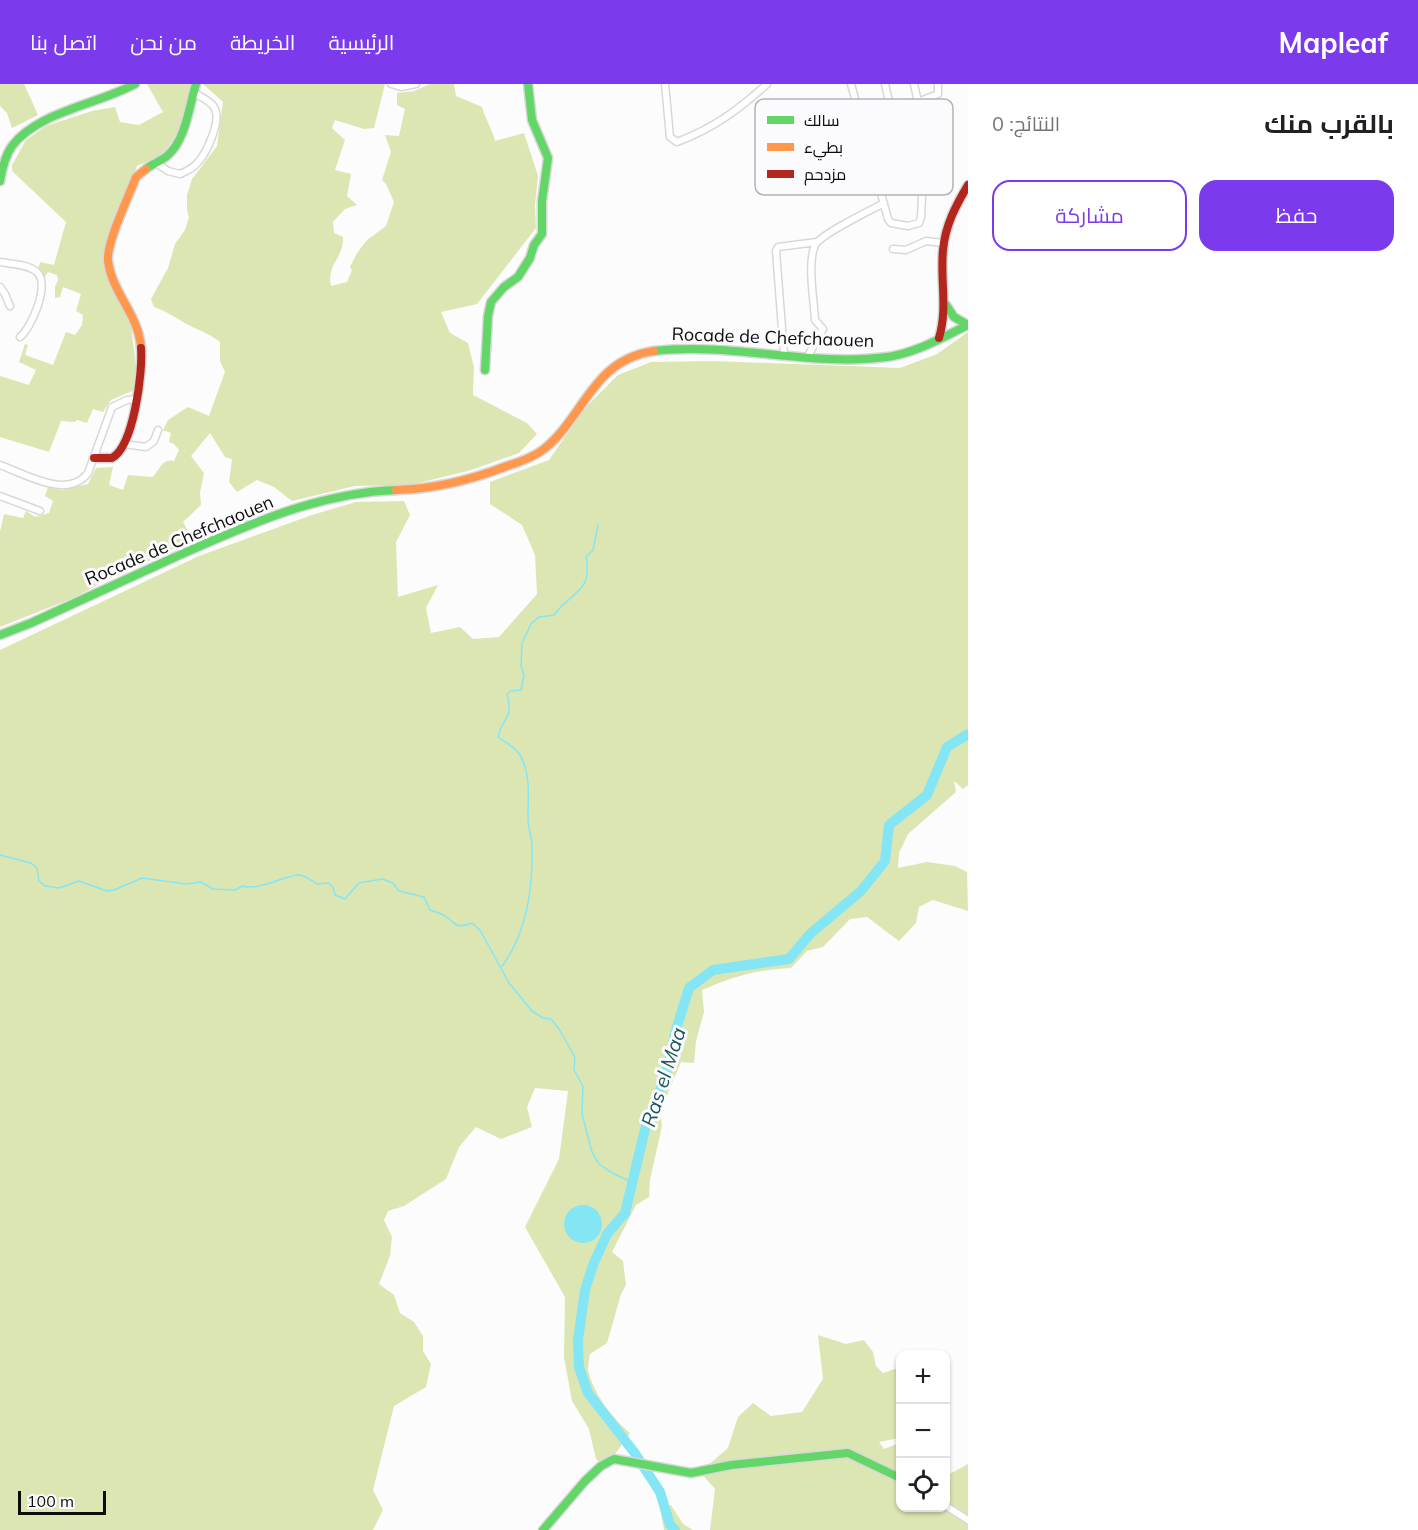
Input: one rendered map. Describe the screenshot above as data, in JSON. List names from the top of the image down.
{
  "streets": {
    "street": ["Rocade de Chefchaouen"]
  },
  "water": ["Ras el Maa"],
  "legend": ["سالك", "بطيء", "مزدحم"],
  "scale_bar": "100 m",
  "page": {
    "header": "Mapleaf",
    "nav": [
      "الرئيسية",
      "الخريطة",
      "من نحن",
      "اتصل بنا"
    ],
    "heading": ["بالقرب منك", "النتائج: 0"],
    "buttons": ["حفظ", "مشاركة"],
    "map_buttons": ["+", "−"],
    "scale": "100 m"
  }
}
